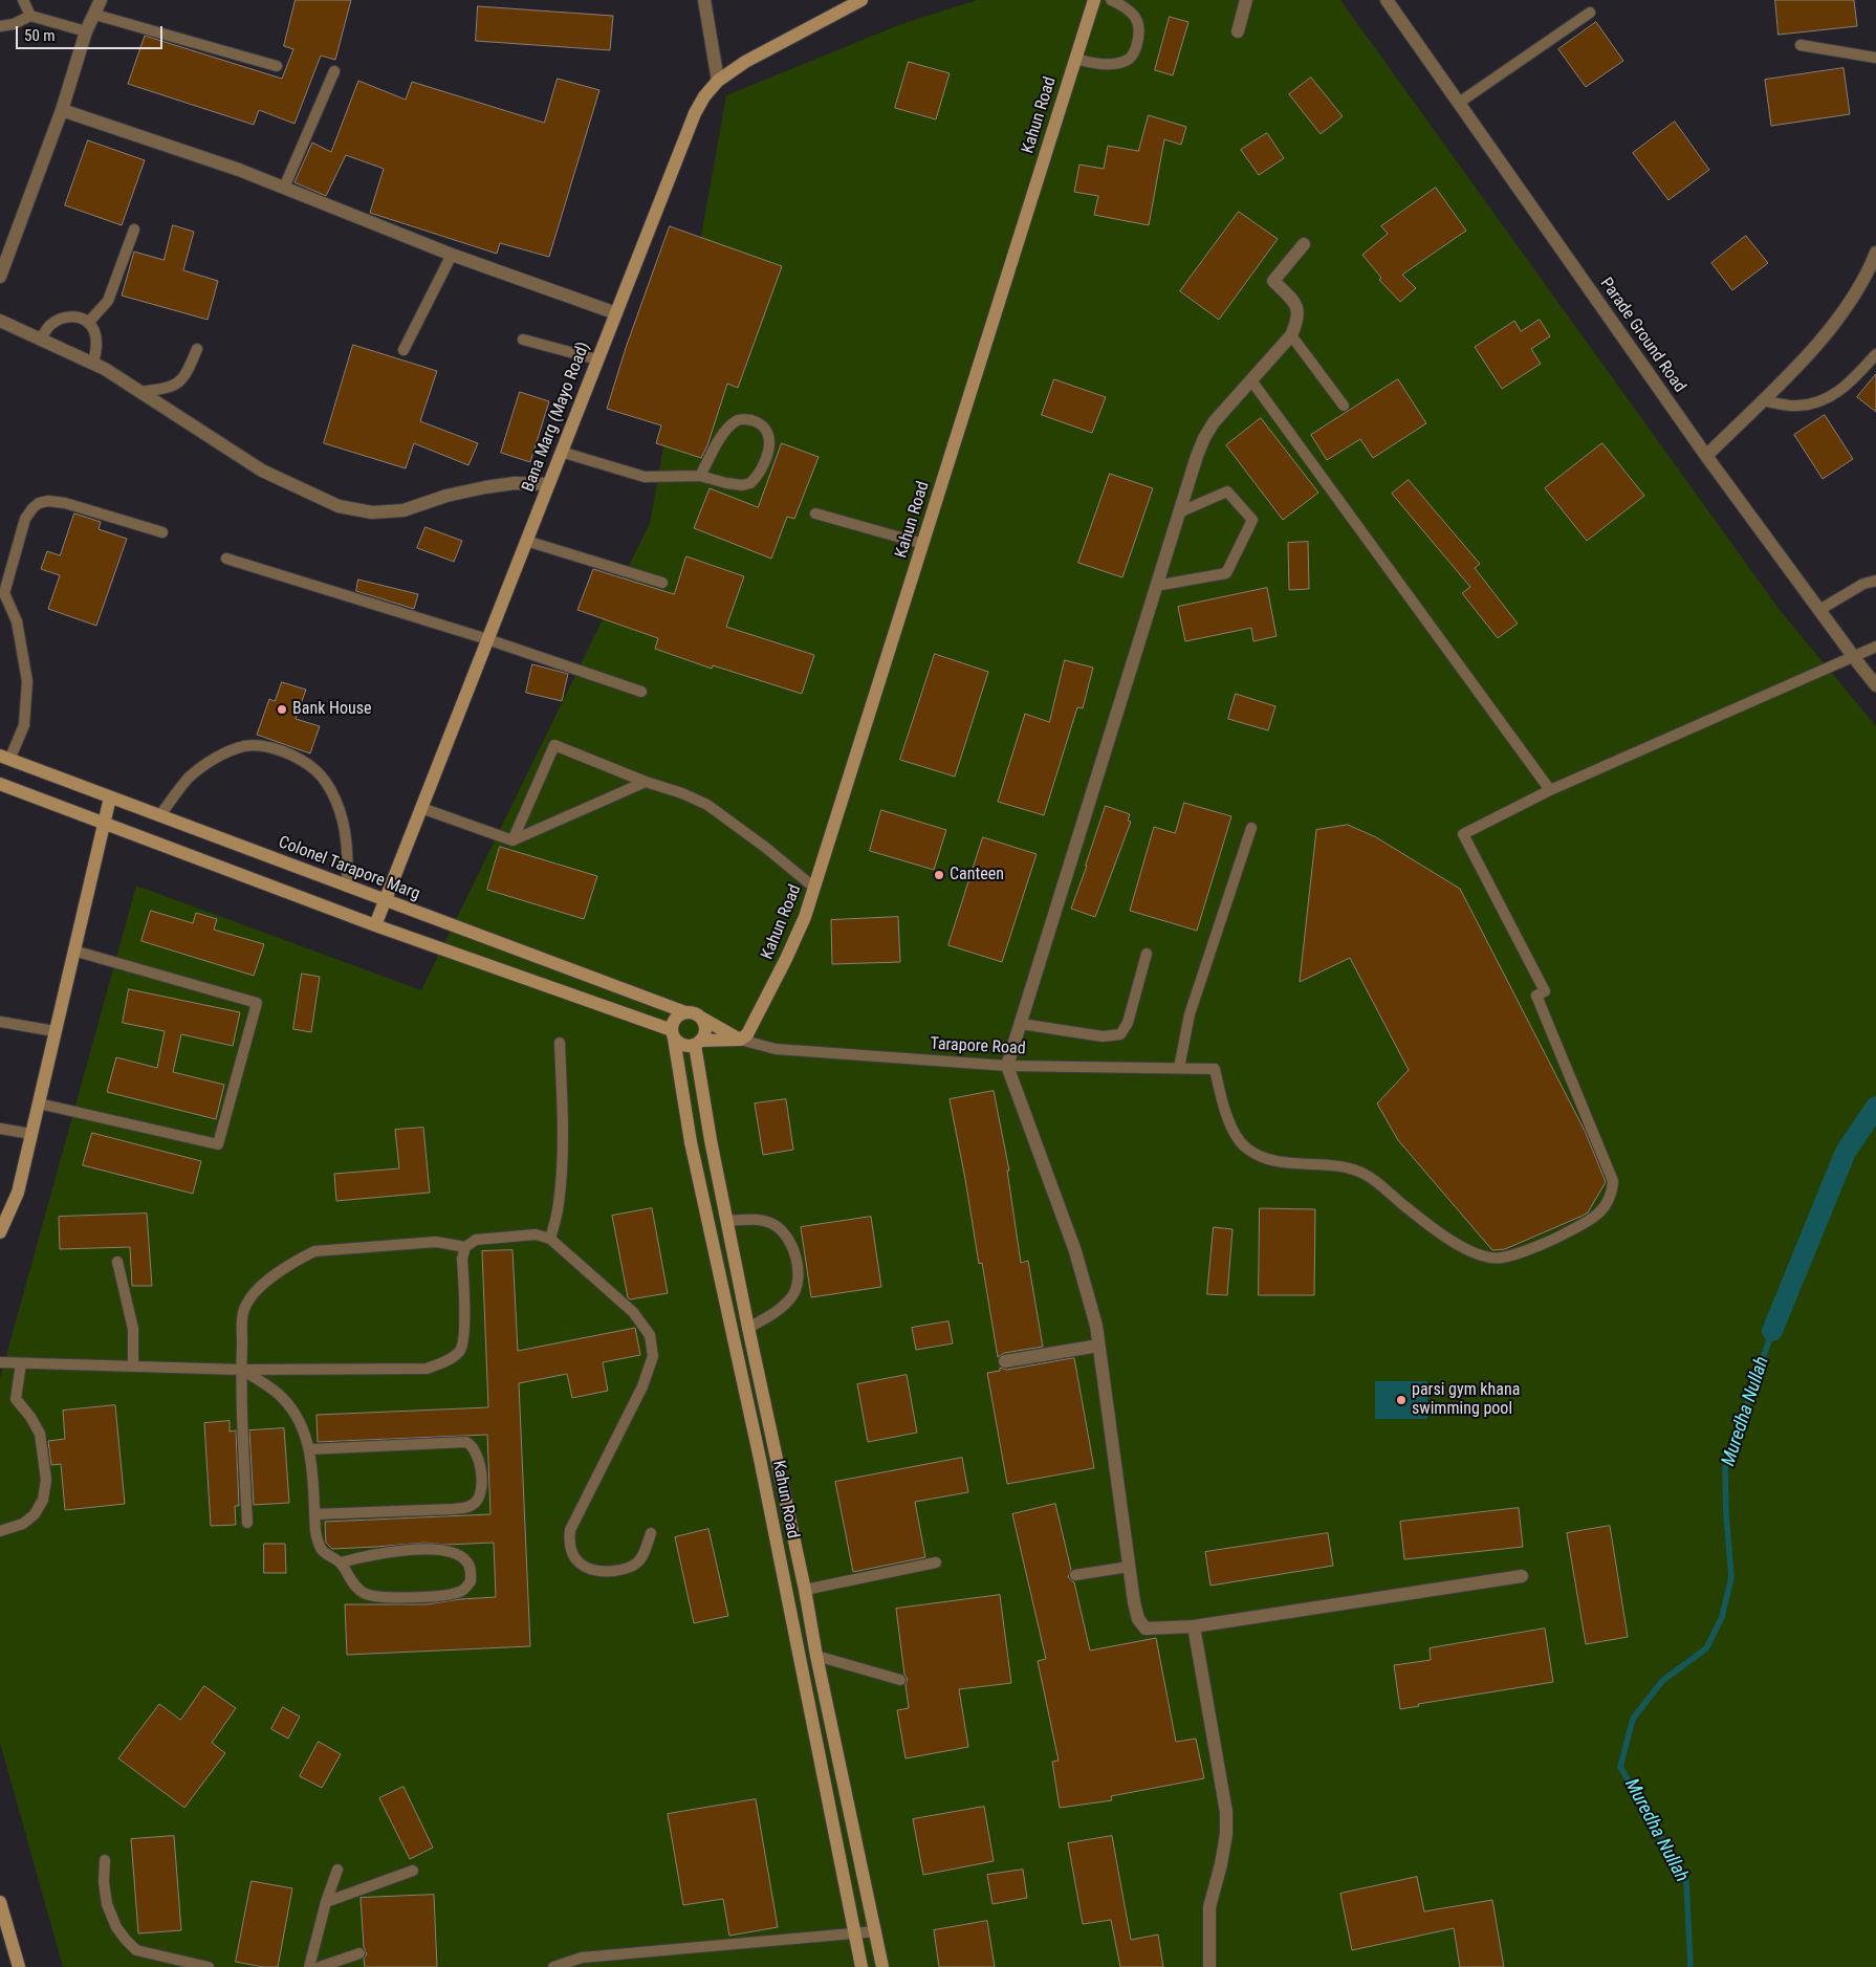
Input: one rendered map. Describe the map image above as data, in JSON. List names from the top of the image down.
{
  "streets": {
    "street": [
      "Kahun Road",
      "Parade Ground Road",
      "Bana Marg (Mayo Road)",
      "Colonel Tarapore Marg"
    ],
    "lane": ["Tarapore Road"]
  },
  "crossings": [
    ["Kahun Road", "Colonel Tarapore Marg"],
    ["Kahun Road", "Tarapore Road"],
    ["Bana Marg (Mayo Road)", "Colonel Tarapore Marg"]
  ],
  "water": ["Muredha Nullah"],
  "places": ["Bank House", "Canteen", "parsi gym khana swimming pool"],
  "scale_bar": "50 m"
}
